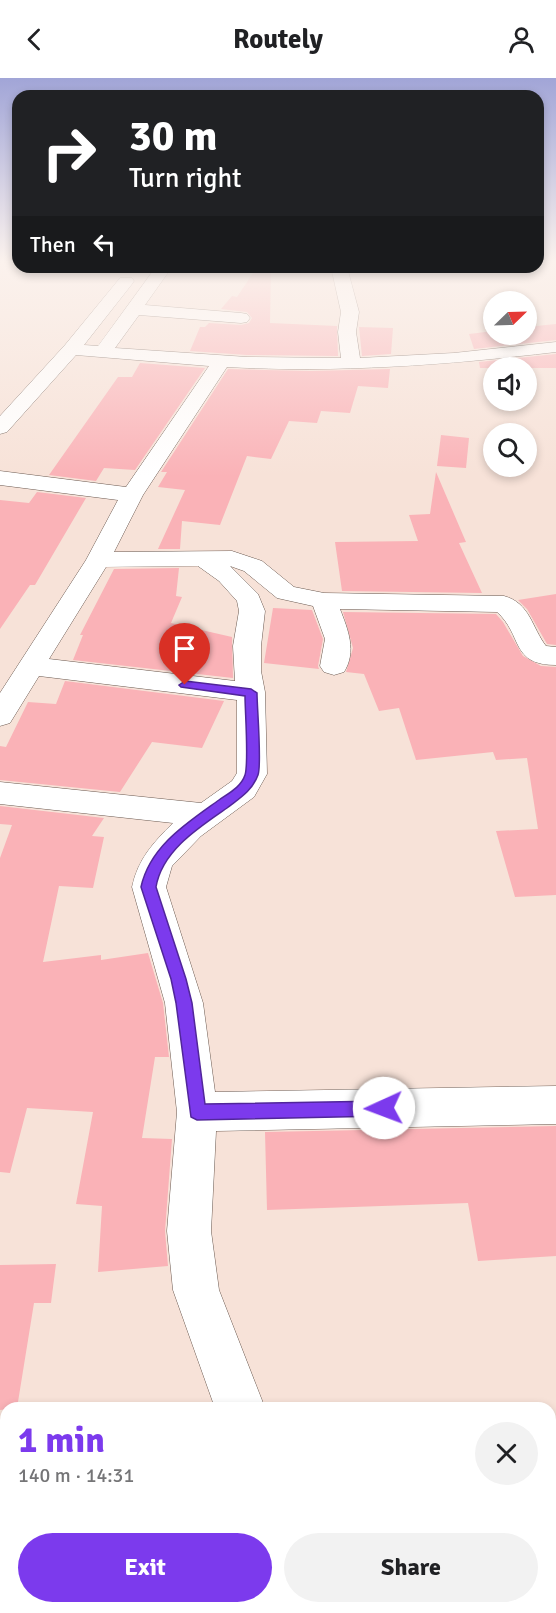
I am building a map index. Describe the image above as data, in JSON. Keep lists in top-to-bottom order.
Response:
{
  "north": "top right",
  "page": {
    "header": "Routely",
    "turn": ["30 m", "Turn right"],
    "then": "Then",
    "heading": ["1 min", "140 m · 14:31"],
    "buttons": ["Exit", "Share"]
  }
}
